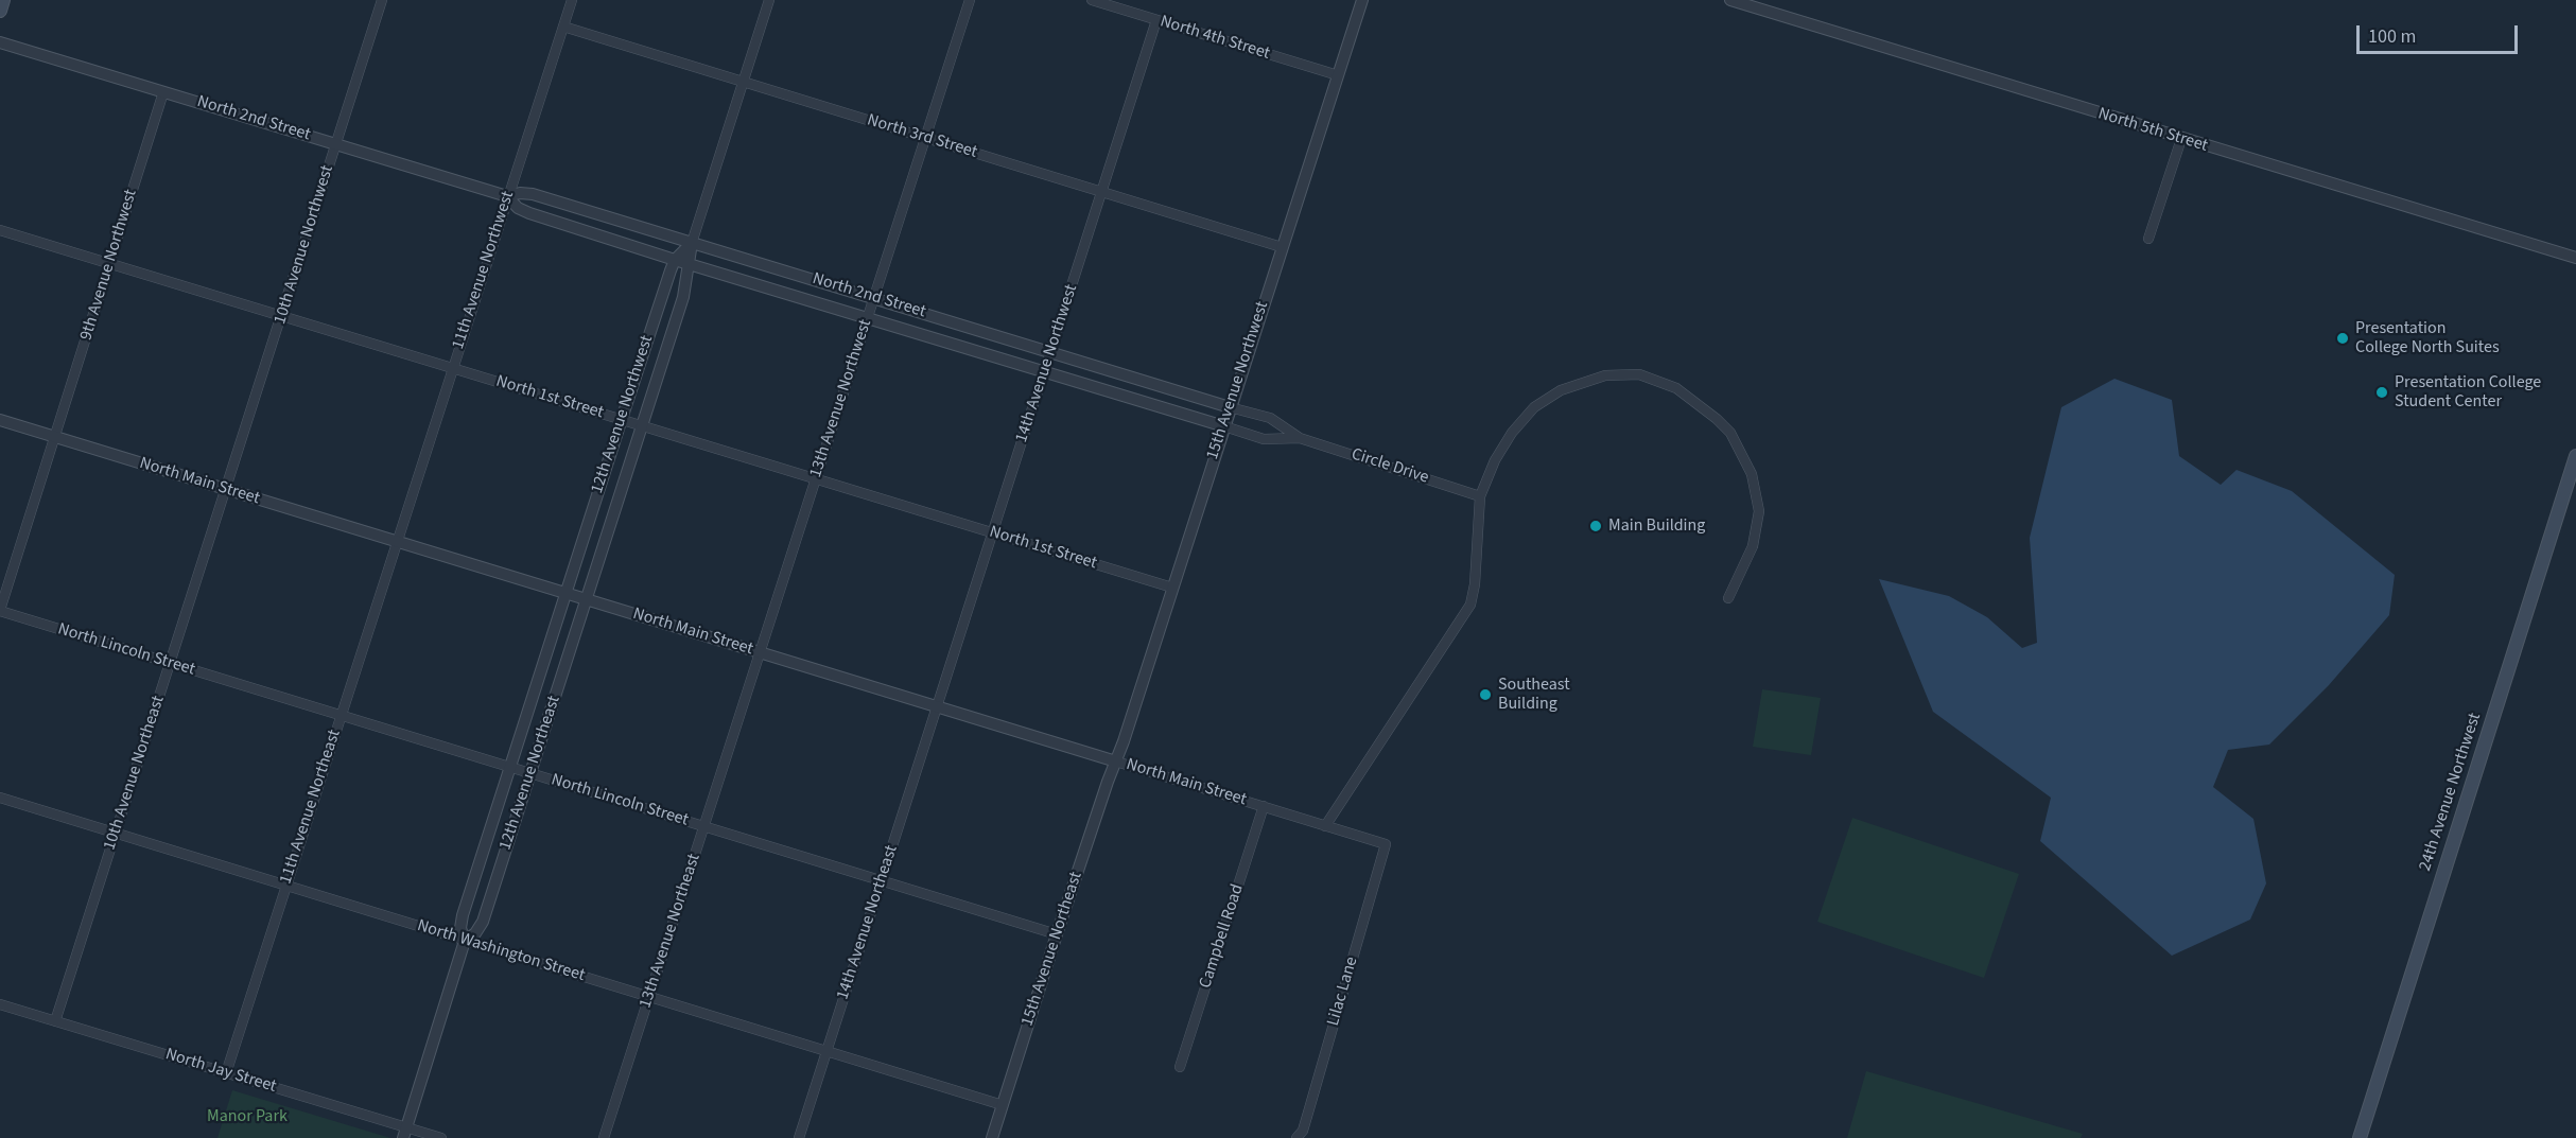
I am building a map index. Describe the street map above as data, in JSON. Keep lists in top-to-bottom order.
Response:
{
  "streets": {
    "main road": ["24th Avenue Northwest"],
    "street": [
      "North 4th Street",
      "North 2nd Street",
      "North 5th Street",
      "North 3rd Street",
      "10th Avenue Northwest",
      "9th Avenue Northwest",
      "11th Avenue Northwest",
      "14th Avenue Northwest",
      "15th Avenue Northwest",
      "North 1st Street",
      "13th Avenue Northwest",
      "12th Avenue Northwest",
      "Circle Drive",
      "North Main Street",
      "North Lincoln Street",
      "10th Avenue Northeast",
      "12th Avenue Northeast",
      "11th Avenue Northeast",
      "14th Avenue Northeast",
      "13th Avenue Northeast",
      "Campbell Road",
      "15th Avenue Northeast",
      "North Washington Street",
      "Lilac Lane",
      "North Jay Street"
    ]
  },
  "crossings": [
    ["North 4th Street", "14th Avenue Northwest"],
    ["North 4th Street", "15th Avenue Northwest"],
    ["North 2nd Street", "10th Avenue Northwest"],
    ["North 2nd Street", "9th Avenue Northwest"],
    ["North 2nd Street", "11th Avenue Northwest"],
    ["North 2nd Street", "14th Avenue Northwest"],
    ["North 2nd Street", "15th Avenue Northwest"],
    ["North 2nd Street", "13th Avenue Northwest"],
    ["North 2nd Street", "12th Avenue Northwest"],
    ["North 2nd Street", "Circle Drive"],
    ["North 3rd Street", "11th Avenue Northwest"],
    ["North 3rd Street", "14th Avenue Northwest"],
    ["North 3rd Street", "15th Avenue Northwest"],
    ["North 3rd Street", "13th Avenue Northwest"],
    ["North 3rd Street", "12th Avenue Northwest"],
    ["10th Avenue Northwest", "North 1st Street"],
    ["10th Avenue Northwest", "North Main Street"],
    ["10th Avenue Northwest", "10th Avenue Northeast"],
    ["9th Avenue Northwest", "North 1st Street"],
    ["9th Avenue Northwest", "North Main Street"],
    ["9th Avenue Northwest", "North Lincoln Street"],
    ["11th Avenue Northwest", "North 1st Street"],
    ["11th Avenue Northwest", "North Main Street"],
    ["11th Avenue Northwest", "11th Avenue Northeast"],
    ["14th Avenue Northwest", "North 1st Street"],
    ["14th Avenue Northwest", "North Main Street"],
    ["14th Avenue Northwest", "14th Avenue Northeast"],
    ["15th Avenue Northwest", "North 1st Street"],
    ["15th Avenue Northwest", "Circle Drive"],
    ["15th Avenue Northwest", "North Main Street"],
    ["15th Avenue Northwest", "15th Avenue Northeast"],
    ["North 1st Street", "13th Avenue Northwest"],
    ["North 1st Street", "12th Avenue Northwest"],
    ["13th Avenue Northwest", "North Main Street"],
    ["13th Avenue Northwest", "13th Avenue Northeast"],
    ["12th Avenue Northwest", "North Main Street"],
    ["12th Avenue Northwest", "12th Avenue Northeast"],
    ["North Main Street", "10th Avenue Northeast"],
    ["North Main Street", "12th Avenue Northeast"],
    ["North Main Street", "11th Avenue Northeast"],
    ["North Main Street", "14th Avenue Northeast"],
    ["North Main Street", "13th Avenue Northeast"],
    ["North Main Street", "Campbell Road"],
    ["North Main Street", "15th Avenue Northeast"],
    ["North Main Street", "Lilac Lane"],
    ["North Lincoln Street", "10th Avenue Northeast"],
    ["North Lincoln Street", "12th Avenue Northeast"],
    ["North Lincoln Street", "11th Avenue Northeast"],
    ["North Lincoln Street", "14th Avenue Northeast"],
    ["North Lincoln Street", "13th Avenue Northeast"],
    ["North Lincoln Street", "15th Avenue Northeast"],
    ["10th Avenue Northeast", "North Washington Street"],
    ["10th Avenue Northeast", "North Jay Street"],
    ["12th Avenue Northeast", "North Washington Street"],
    ["12th Avenue Northeast", "North Jay Street"],
    ["11th Avenue Northeast", "North Washington Street"],
    ["11th Avenue Northeast", "North Jay Street"],
    ["14th Avenue Northeast", "North Washington Street"],
    ["13th Avenue Northeast", "North Washington Street"],
    ["15th Avenue Northeast", "North Washington Street"]
  ],
  "parks": ["Manor Park"],
  "places": [
    "Presentation College North Suites",
    "Presentation College Student Center",
    "Main Building",
    "Southeast Building"
  ],
  "scale_bar": "100 m"
}
